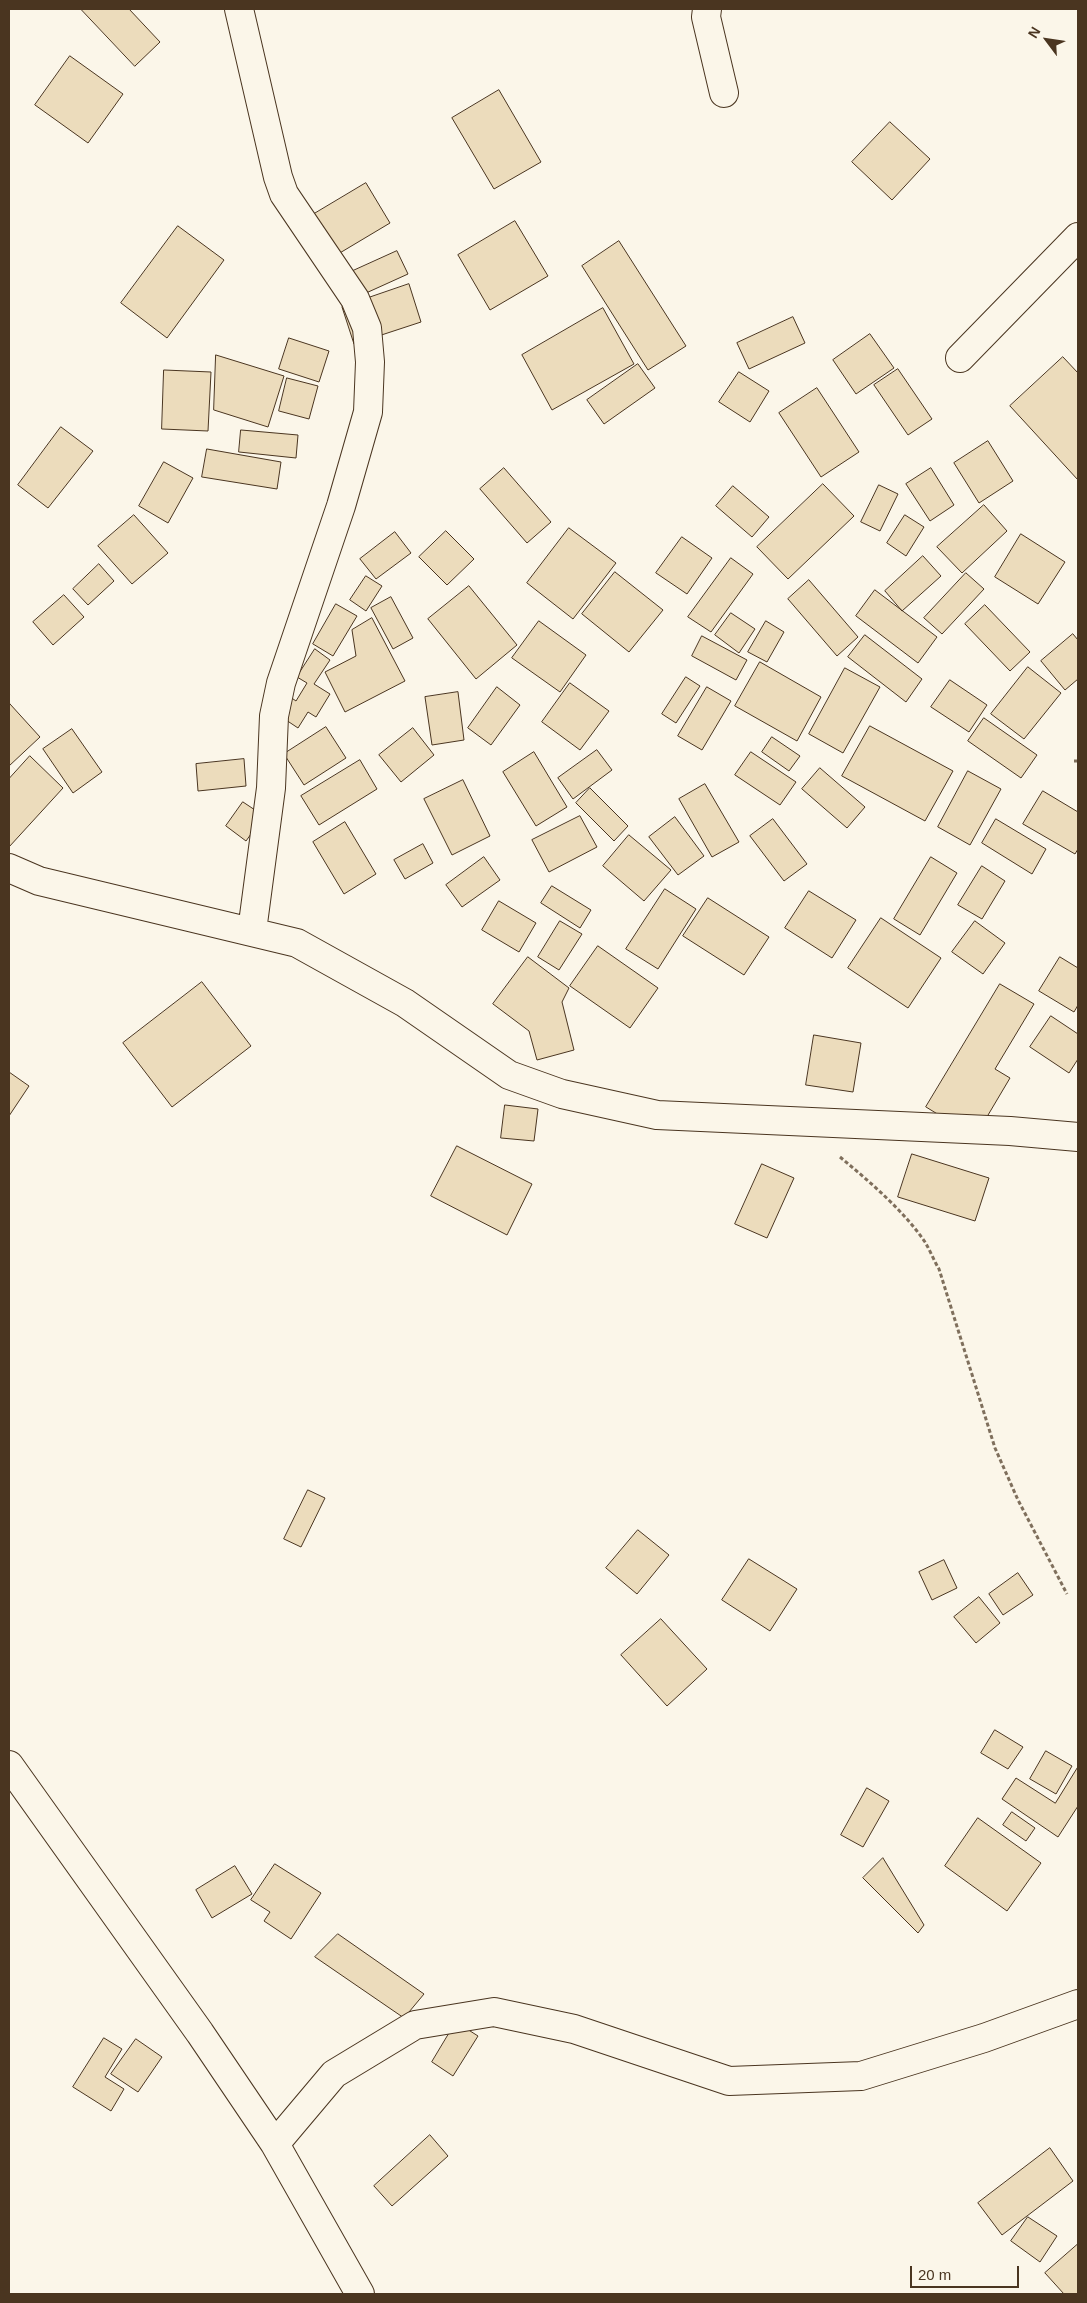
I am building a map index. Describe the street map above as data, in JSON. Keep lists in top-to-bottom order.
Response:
{
  "scale_bar": "20 m",
  "north": "top left"
}
